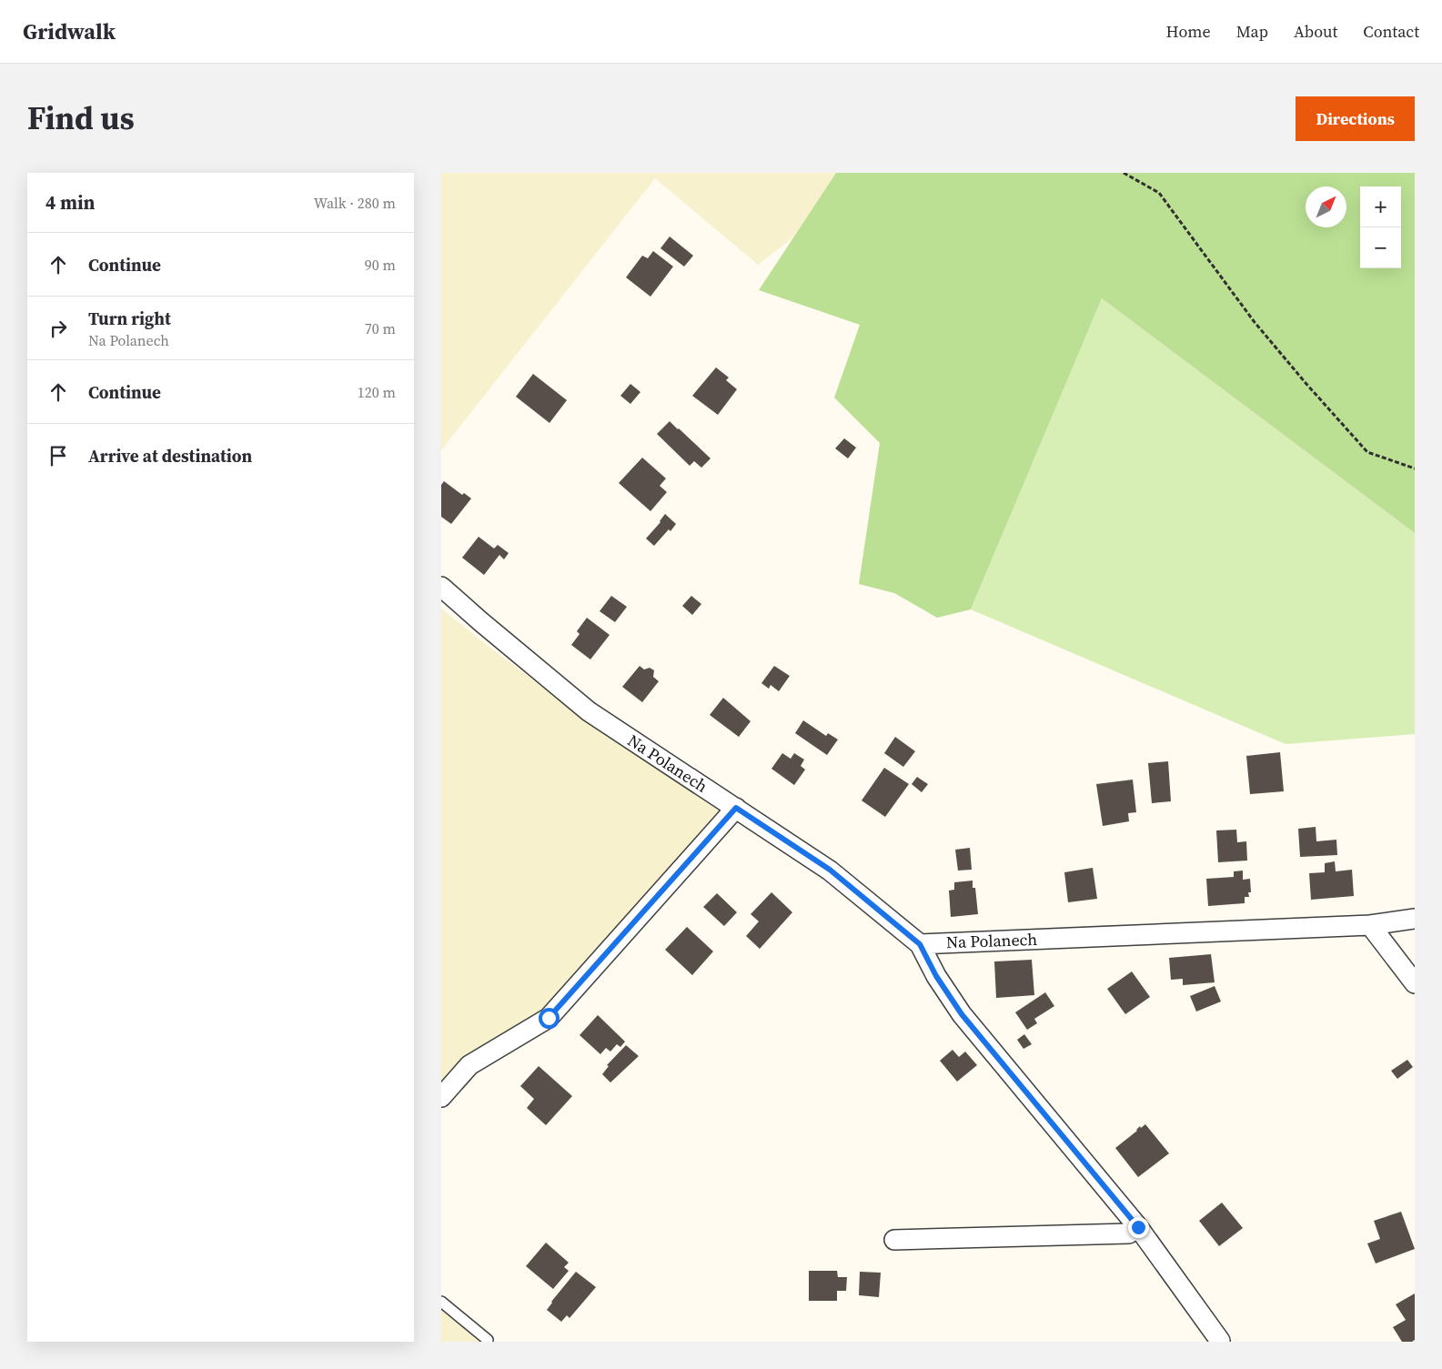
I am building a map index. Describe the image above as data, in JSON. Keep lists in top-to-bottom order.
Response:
{
  "streets": {
    "street": ["Na Polanech"]
  },
  "north": "top right",
  "page": {
    "header": "Gridwalk",
    "nav": [
      "Home",
      "Map",
      "About",
      "Contact"
    ],
    "title": "Find us",
    "buttons": "Directions",
    "heading": ["4 min", "Walk · 280 m"],
    "map_buttons": ["+", "−"],
    "list": [
      ["Continue", "90 m"],
      ["Turn right", "Na Polanech", "70 m"],
      ["Continue", "120 m"],
      "Arrive at destination"
    ]
  }
}
